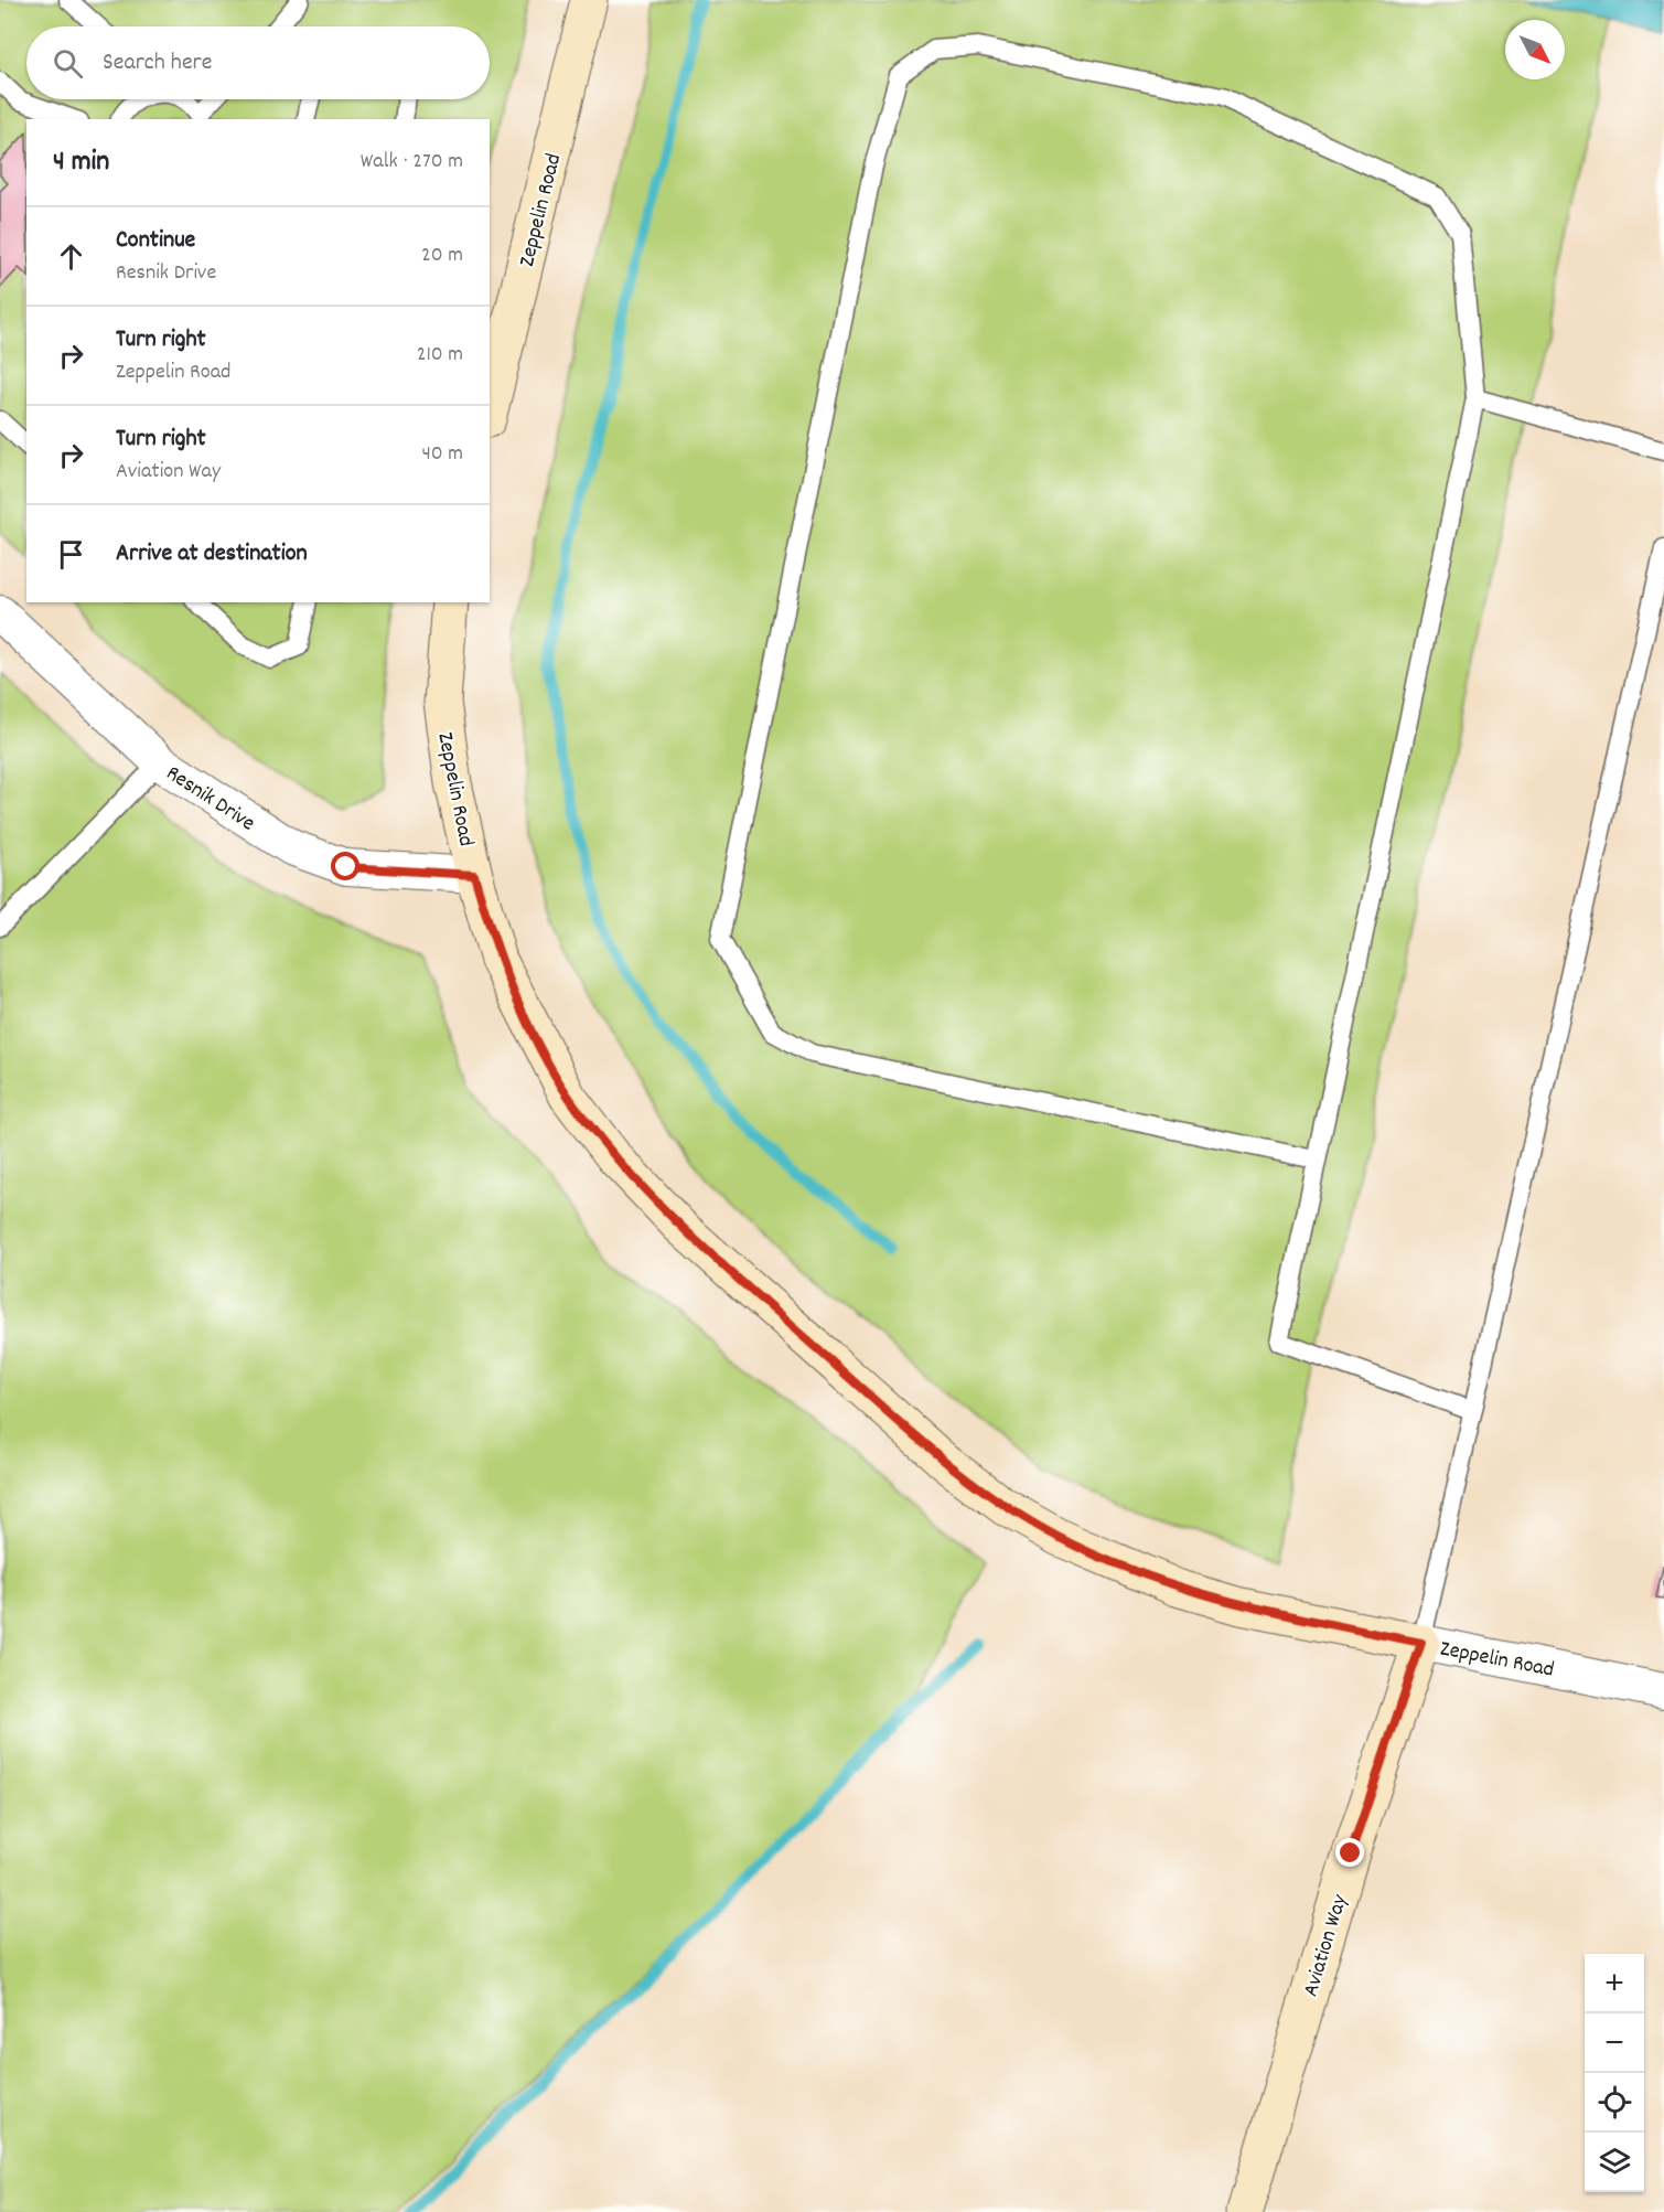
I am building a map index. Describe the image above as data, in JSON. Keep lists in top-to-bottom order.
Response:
{
  "streets": {
    "street": ["Zeppelin Road", "Resnik Drive", "Aviation Way"]
  },
  "crossings": [
    ["Zeppelin Road", "Resnik Drive"],
    ["Zeppelin Road", "Aviation Way"]
  ],
  "north": "bottom right",
  "page": {
    "search": "Search here",
    "heading": ["4 min", "Walk · 270 m"],
    "list": [
      ["Continue", "Resnik Drive", "20 m"],
      ["Turn right", "Zeppelin Road", "210 m"],
      ["Turn right", "Aviation Way", "40 m"],
      "Arrive at destination"
    ],
    "map_buttons": ["+", "−"]
  }
}
